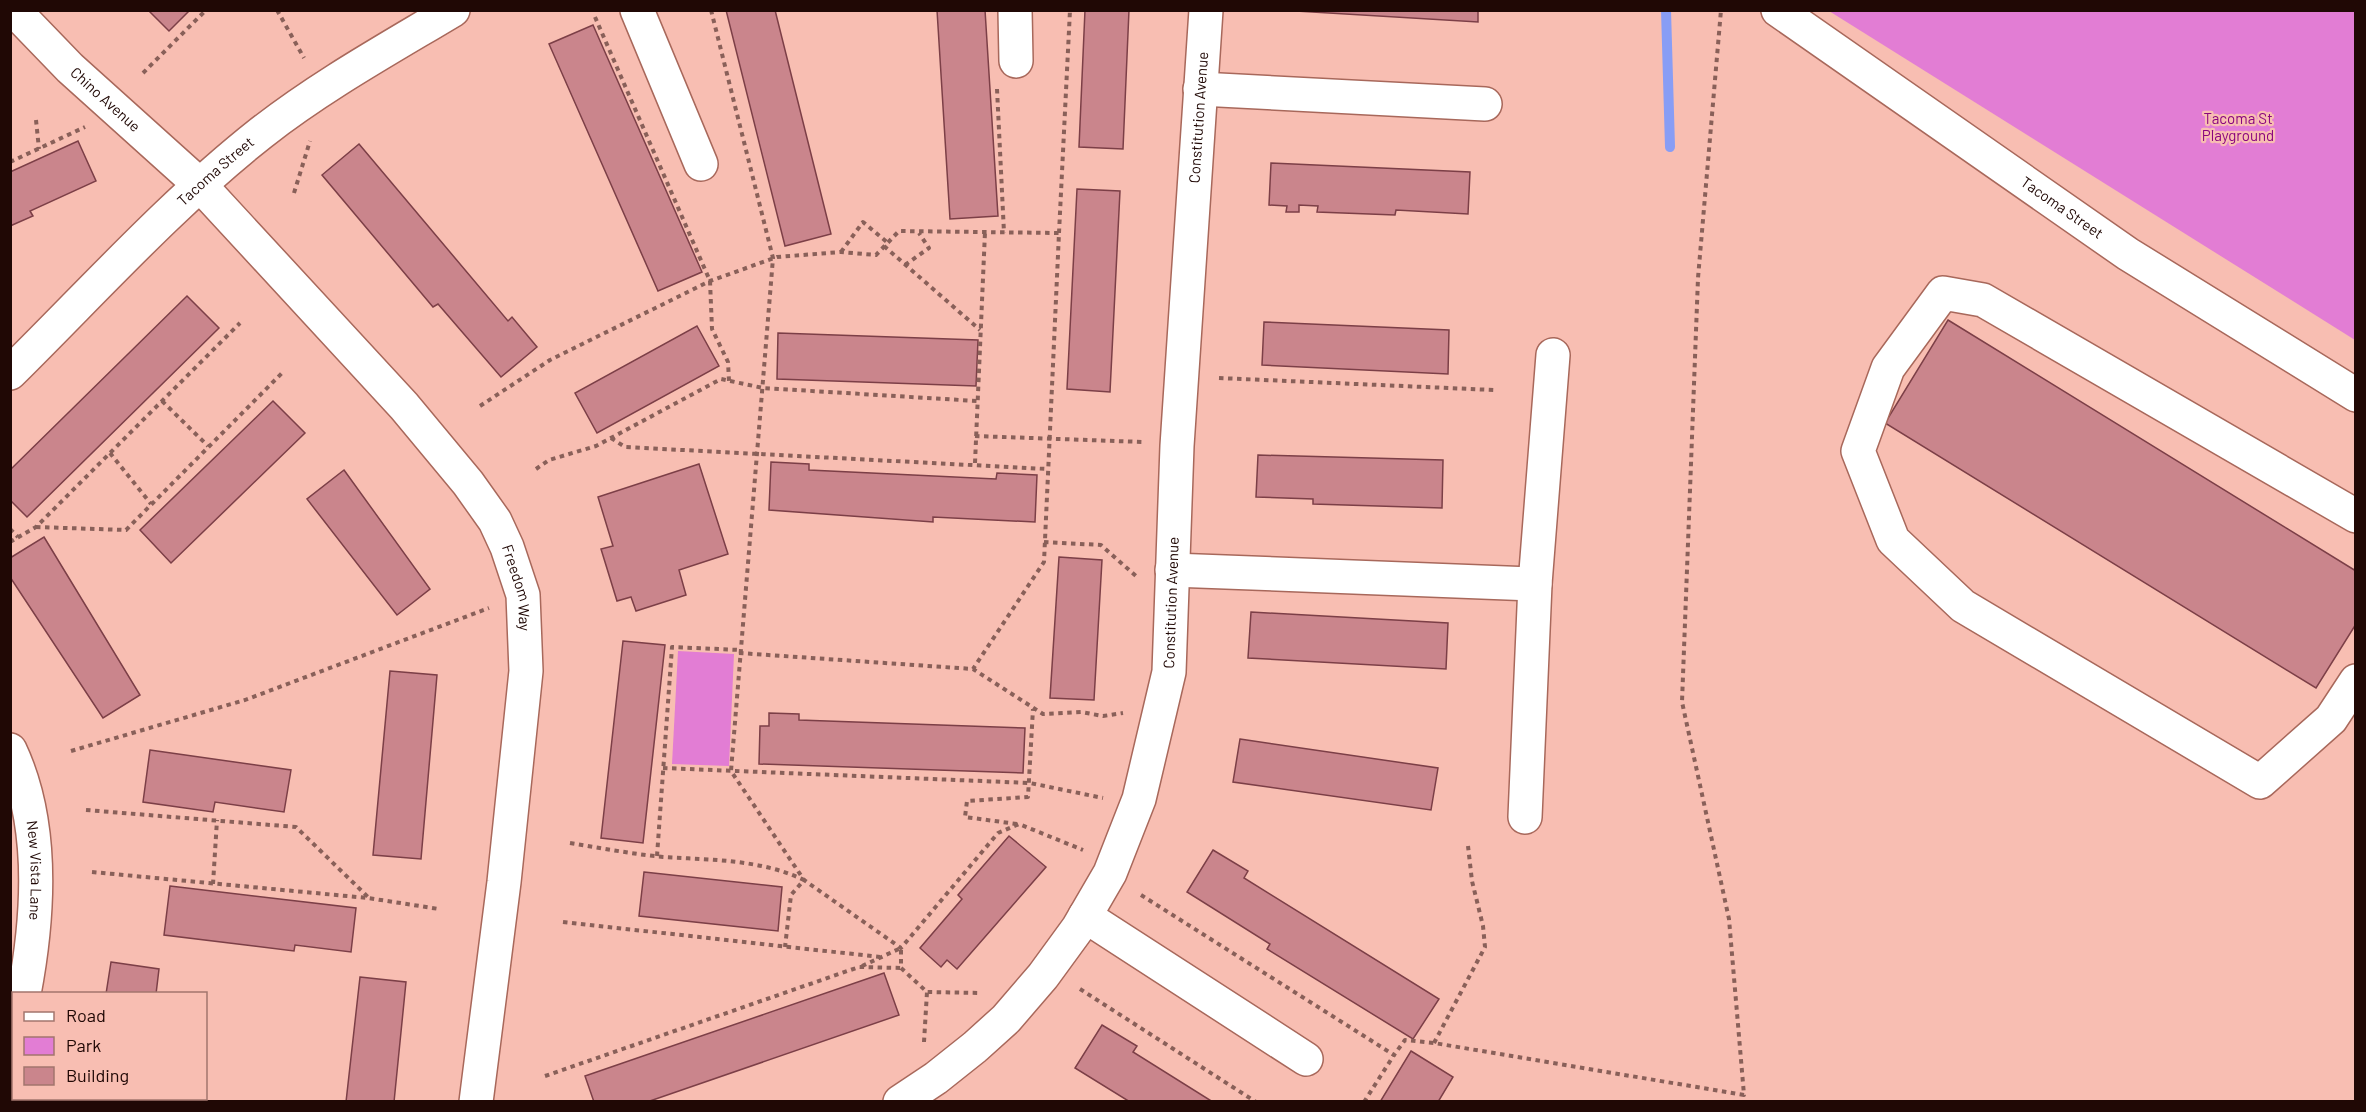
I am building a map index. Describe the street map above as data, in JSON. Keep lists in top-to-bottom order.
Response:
{
  "streets": {
    "street": [
      "Chino Avenue",
      "Constitution Avenue",
      "Tacoma Street",
      "Freedom Way",
      "New Vista Lane"
    ]
  },
  "crossings": [
    ["Chino Avenue", "Tacoma Street"],
    ["Chino Avenue", "Freedom Way"],
    ["Tacoma Street", "Freedom Way"]
  ],
  "parks": ["Tacoma St Playground"],
  "legend": ["Road", "Park", "Building"]
}
